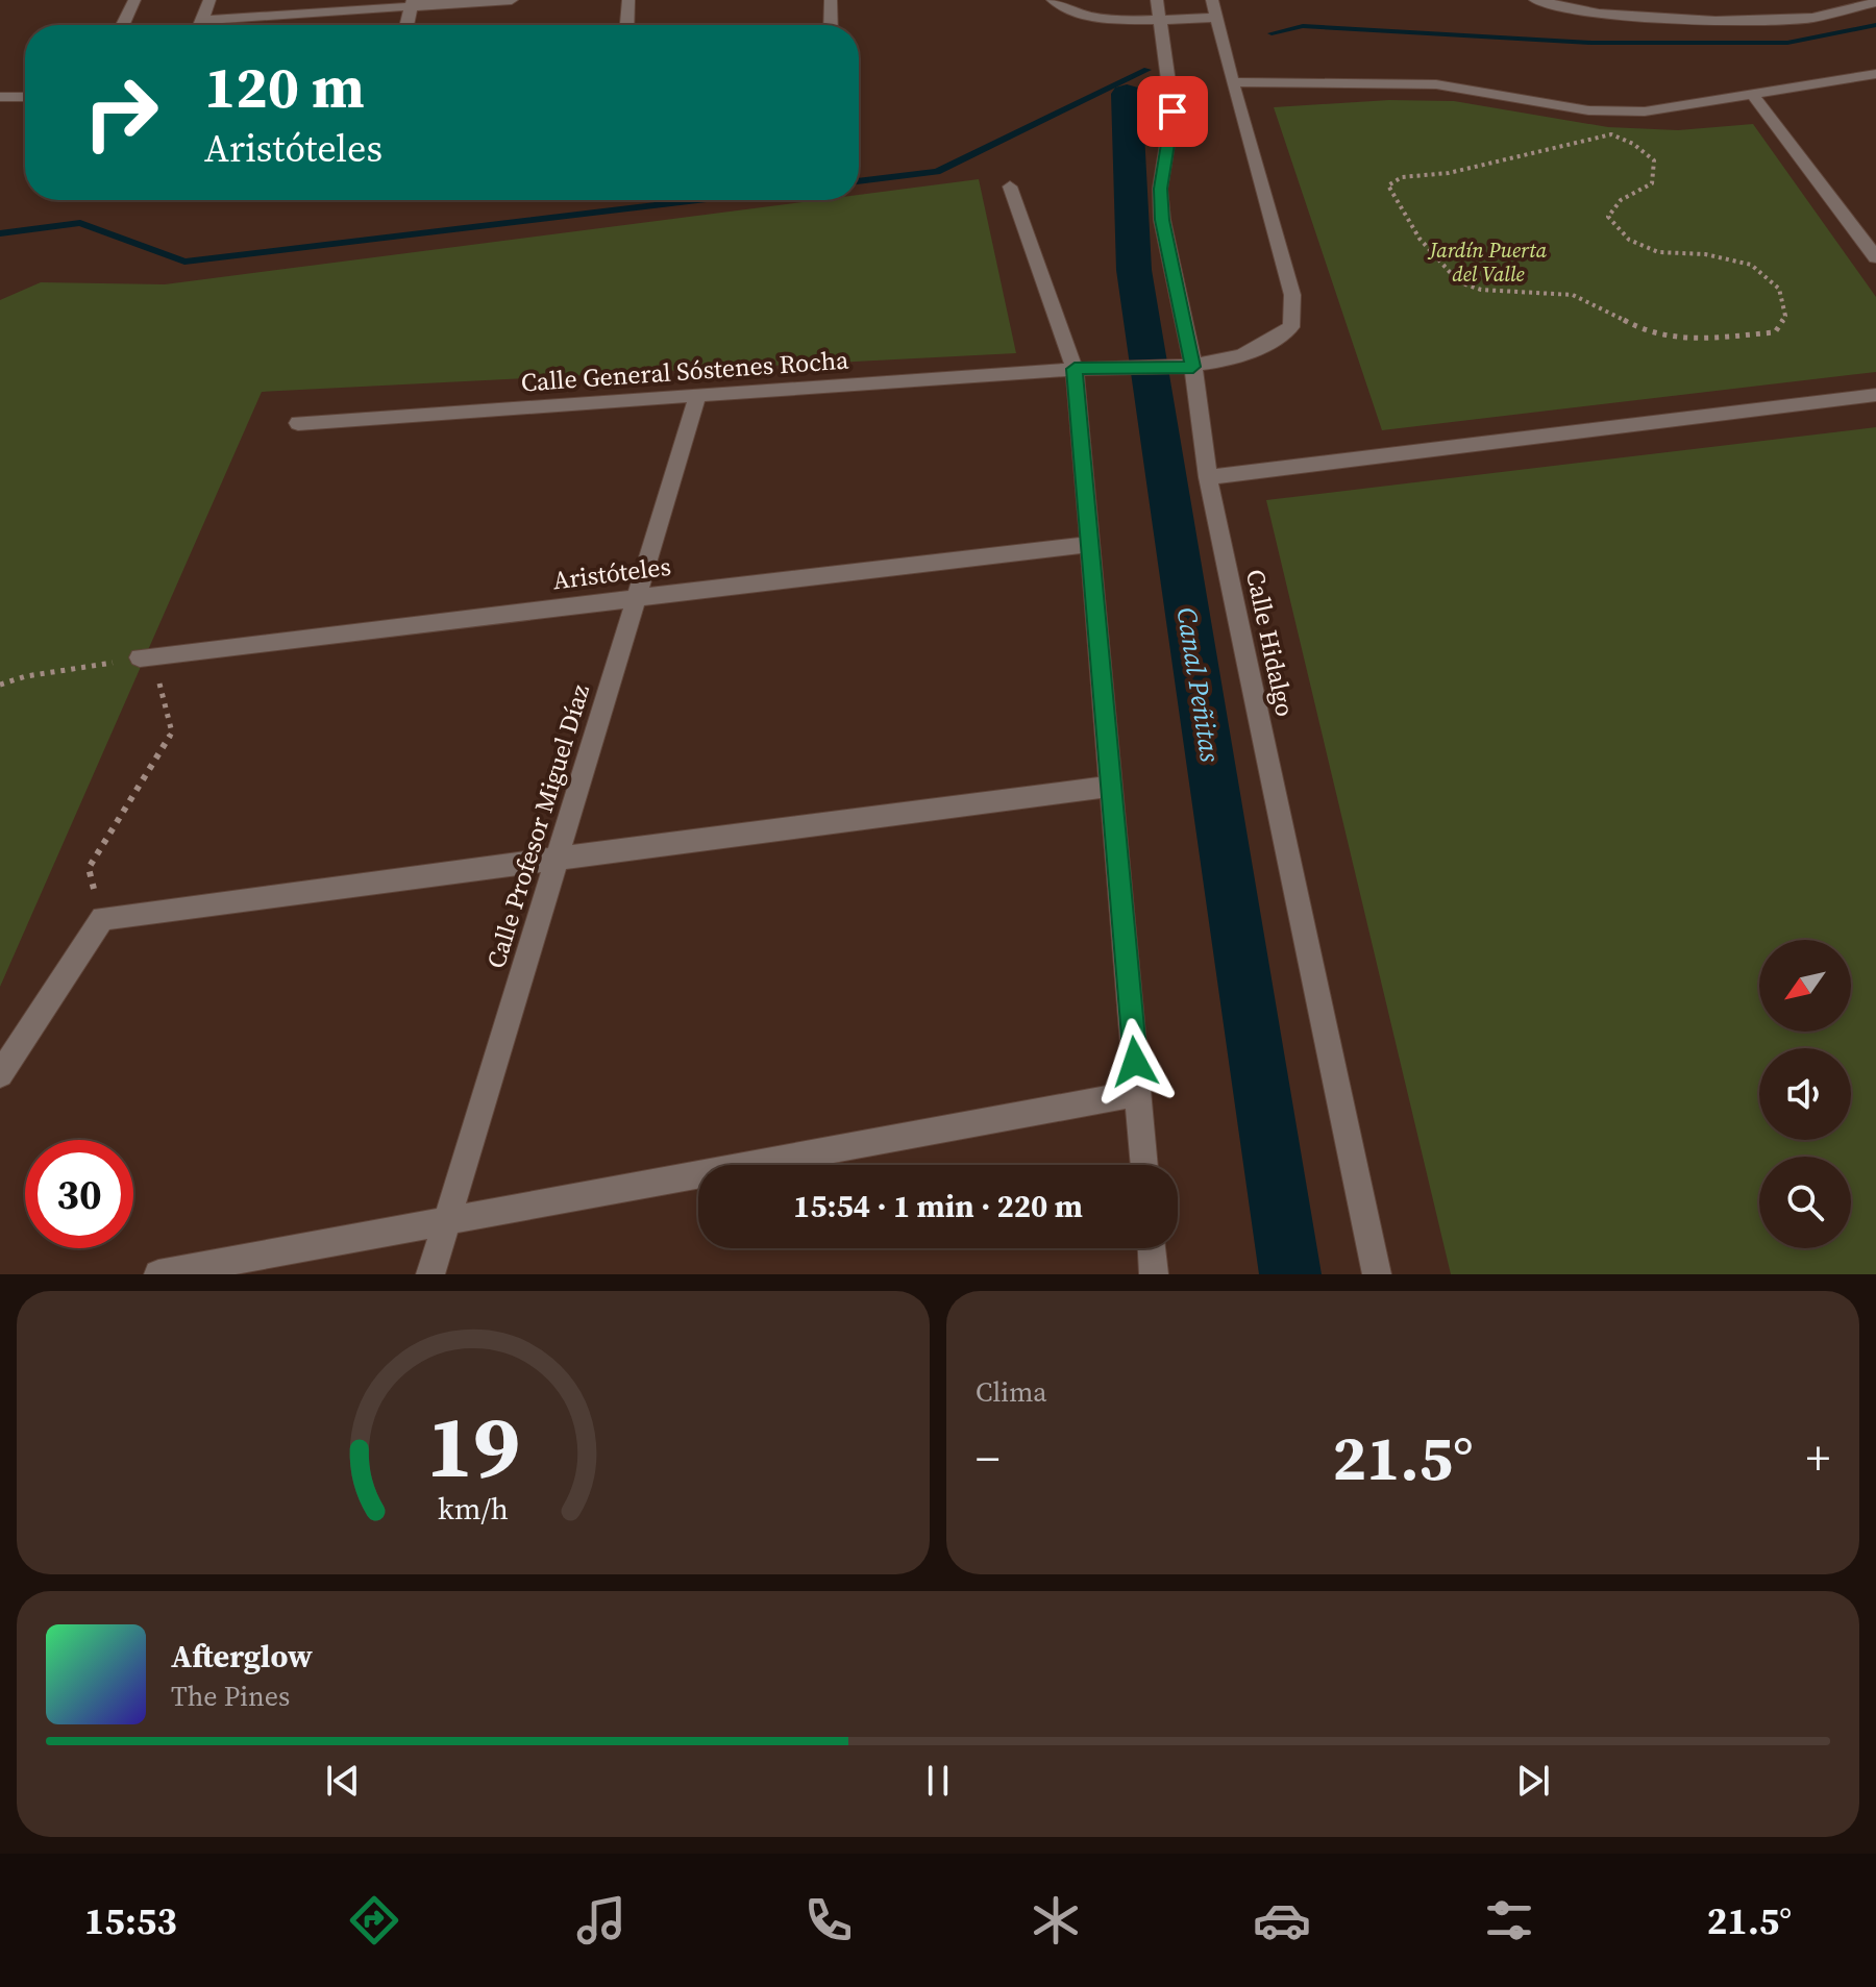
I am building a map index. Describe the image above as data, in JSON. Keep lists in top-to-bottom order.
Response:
{
  "streets": {
    "street": [
      "Calle General Sóstenes Rocha",
      "Aristóteles",
      "Calle Hidalgo",
      "Calle Profesor Miguel Díaz"
    ]
  },
  "crossings": [
    ["Calle General Sóstenes Rocha", "Calle Profesor Miguel Díaz"],
    ["Aristóteles", "Calle Profesor Miguel Díaz"]
  ],
  "water": ["Canal Peñitas"],
  "parks": ["Jardín Puerta del Valle"],
  "north": "bottom left",
  "page": {
    "turn": ["120 m", "Aristóteles"],
    "limit": "30",
    "trip": "15:54 · 1 min · 220 m",
    "tile": "Clima",
    "heat": ["−", "21.5°", "+"],
    "song": ["Afterglow", "The Pines"],
    "tabs": ["15:53", "21.5°"],
    "gauge": ["19", "km/h"]
  }
}
